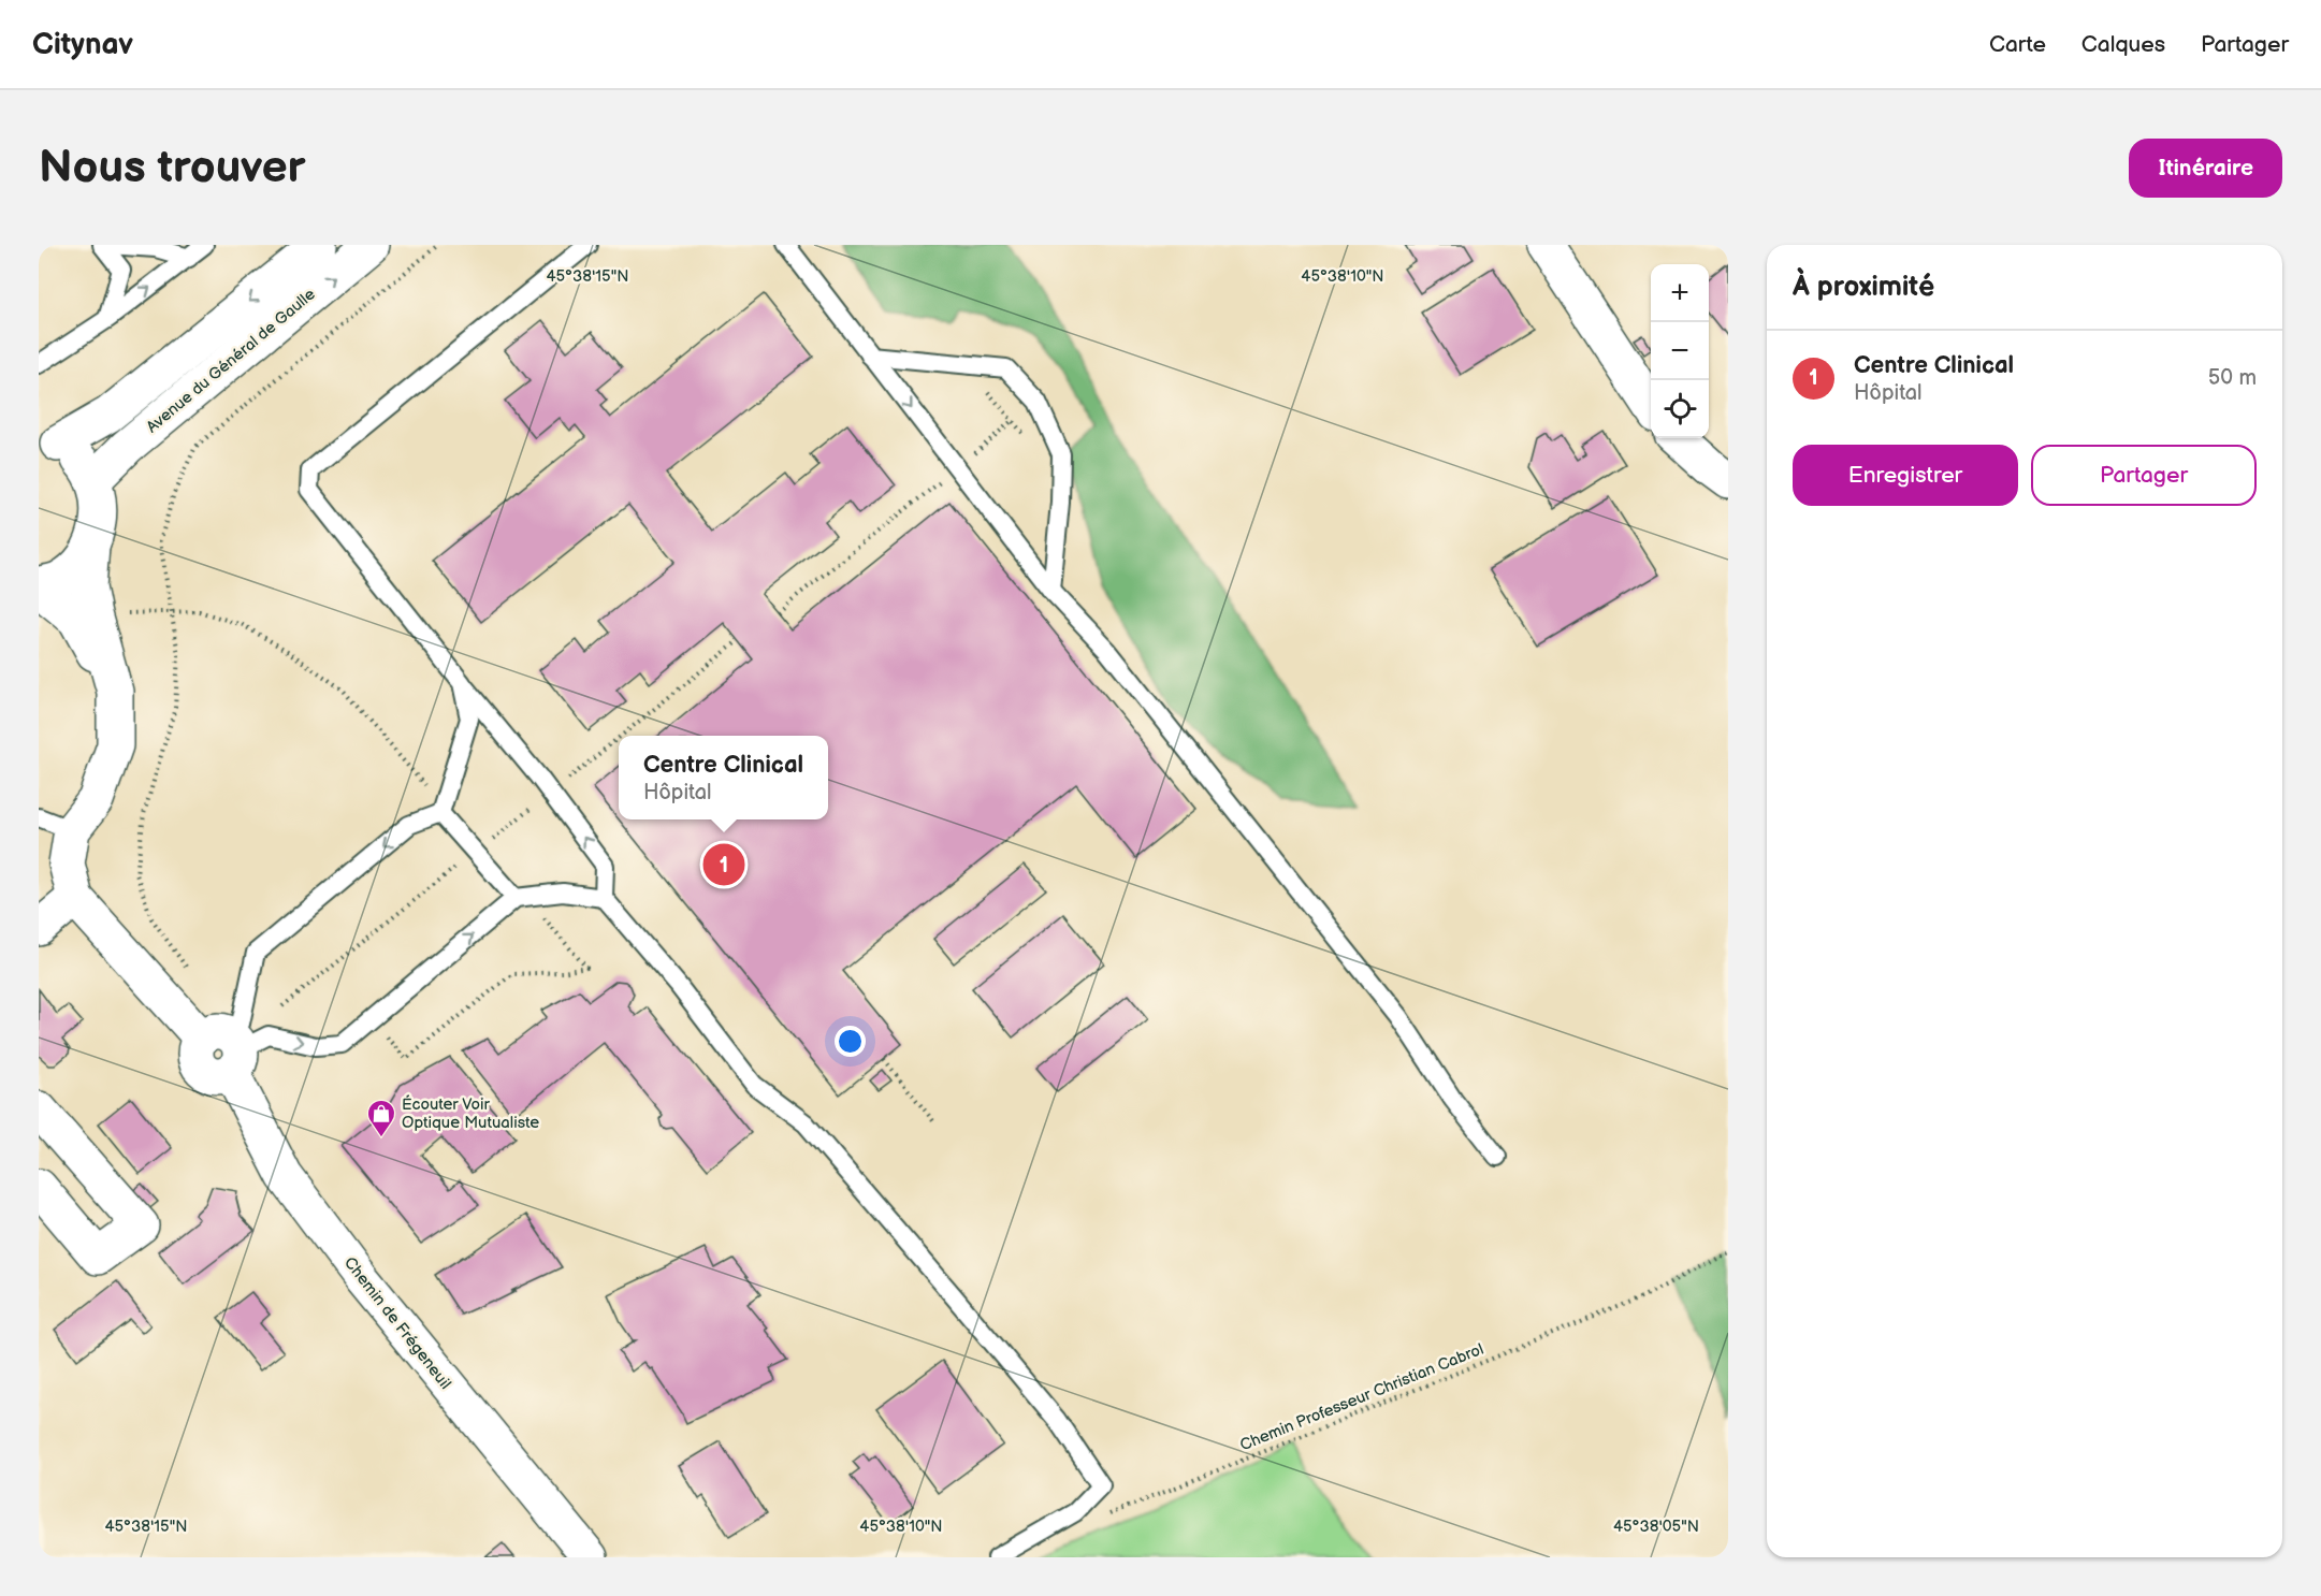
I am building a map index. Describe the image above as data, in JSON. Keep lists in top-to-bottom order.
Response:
{
  "streets": {
    "street": ["Avenue du Général de Gaulle", "Chemin de Frégeneuil"],
    "path": ["Chemin Professeur Christian Cabrol"]
  },
  "crossings": [
    ["Avenue du Général de Gaulle", "Chemin de Frégeneuil"]
  ],
  "places": {
    "shop": ["Écouter Voir Optique Mutualiste"]
  },
  "page": {
    "header": "Citynav",
    "nav": ["Carte", "Calques", "Partager"],
    "buttons": [
      "Itinéraire",
      ["Enregistrer", "Partager"]
    ],
    "title": "Nous trouver",
    "heading": "À proximité",
    "map_buttons": ["+", "−"],
    "list": [
      {
        "mark": "1",
        "name": "Centre Clinical",
        "note": "Hôpital",
        "value": "50 m"
      }
    ],
    "popup": ["Centre Clinical", "Hôpital"],
    "pins": "1"
  },
  "coordinates": ["45°38'15\"N", "45°38'10\"N", "45°38'05\"N"]
}
